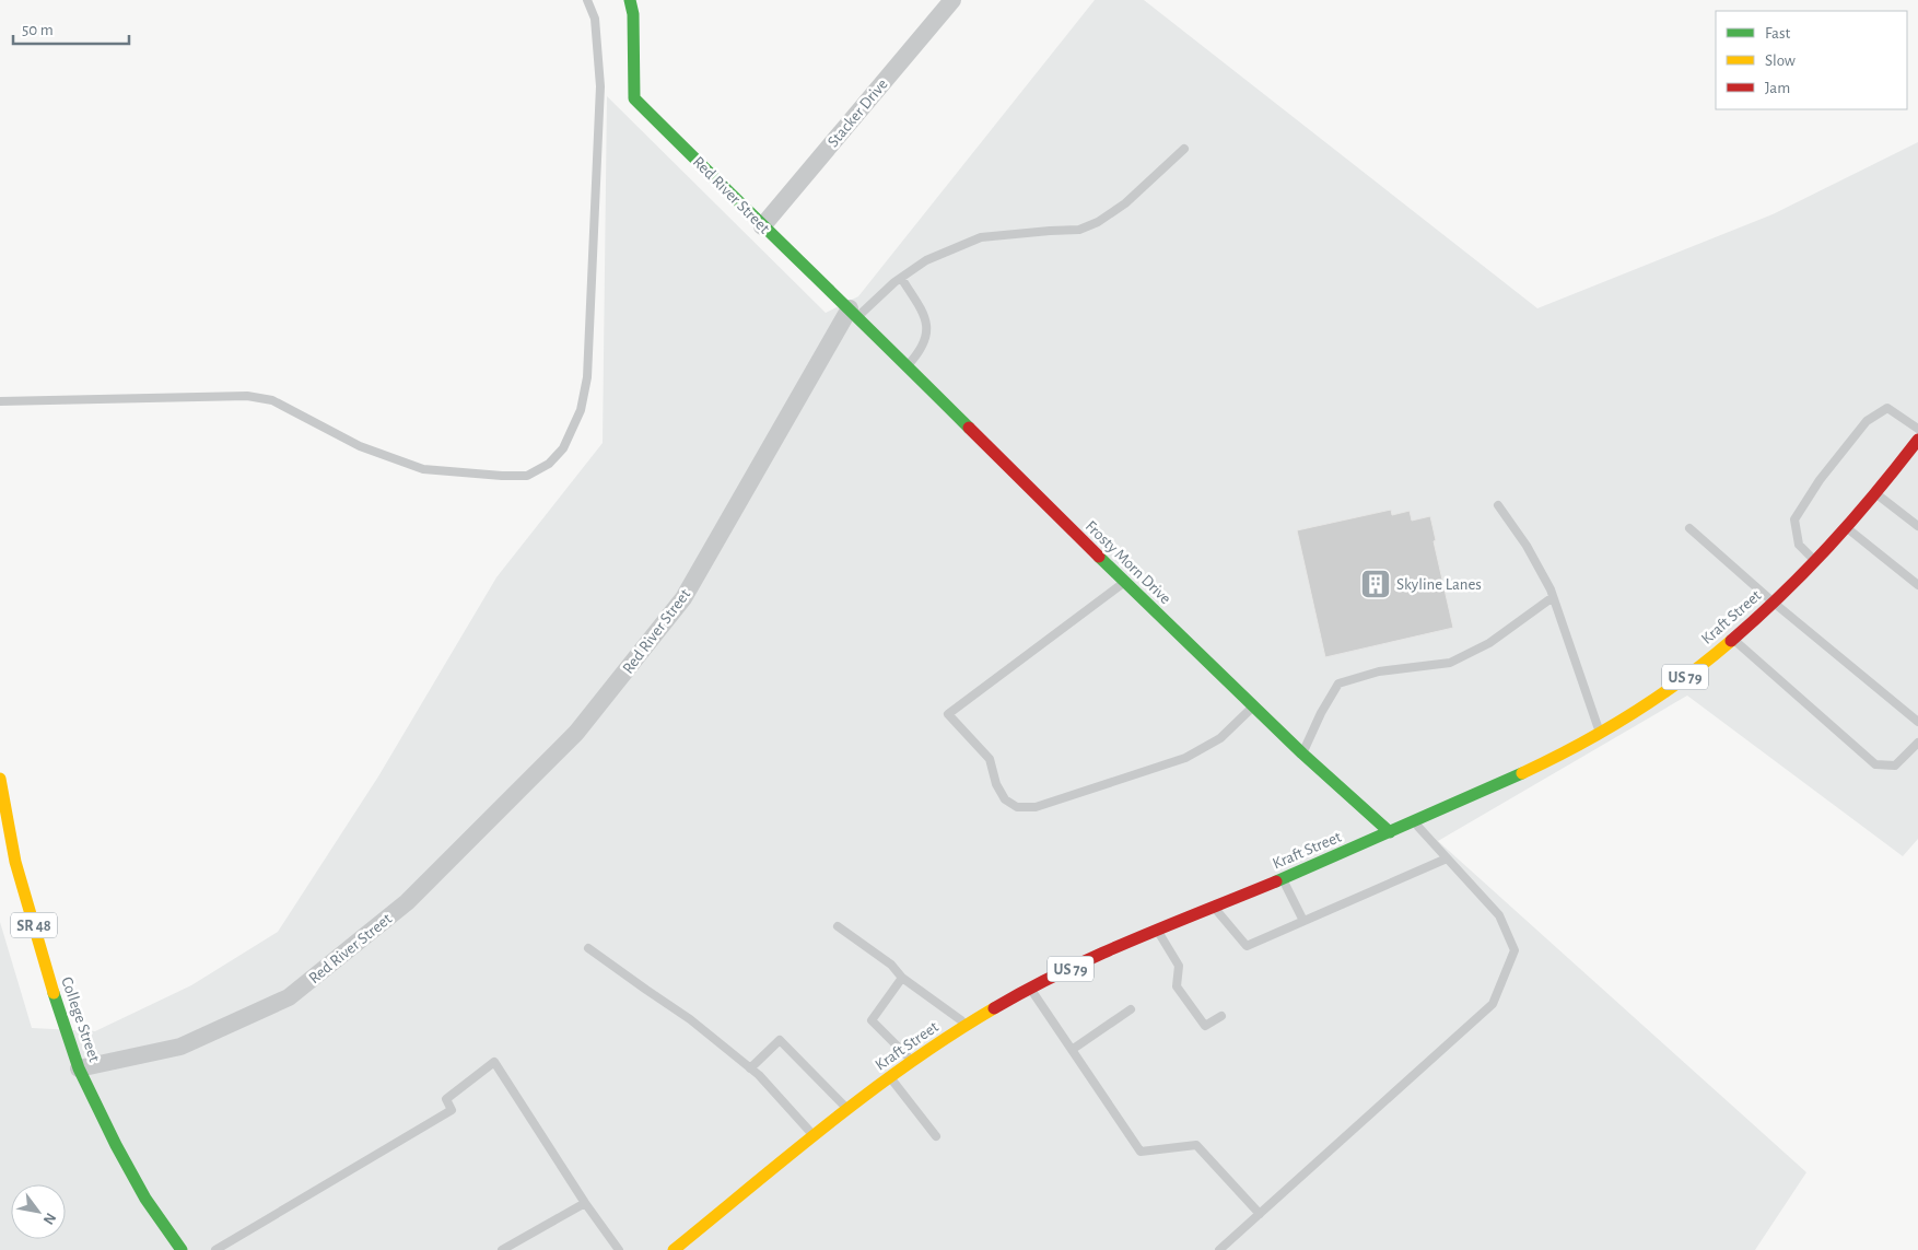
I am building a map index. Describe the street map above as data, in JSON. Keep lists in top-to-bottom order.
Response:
{
  "streets": {
    "main road": [
      "Red River Street",
      "Frosty Morn Drive",
      "Kraft Street",
      "US 79",
      "SR 48",
      "College Street"
    ],
    "street": ["Stacker Drive"]
  },
  "crossings": [
    ["Stacker Drive", "Red River Street"],
    ["Red River Street", "Frosty Morn Drive"],
    ["Red River Street", "College Street"],
    ["Frosty Morn Drive", "Kraft Street"]
  ],
  "places": {
    "building": ["Skyline Lanes"]
  },
  "legend": ["Fast", "Slow", "Jam"],
  "scale_bar": "50 m",
  "north": "bottom right"
}
